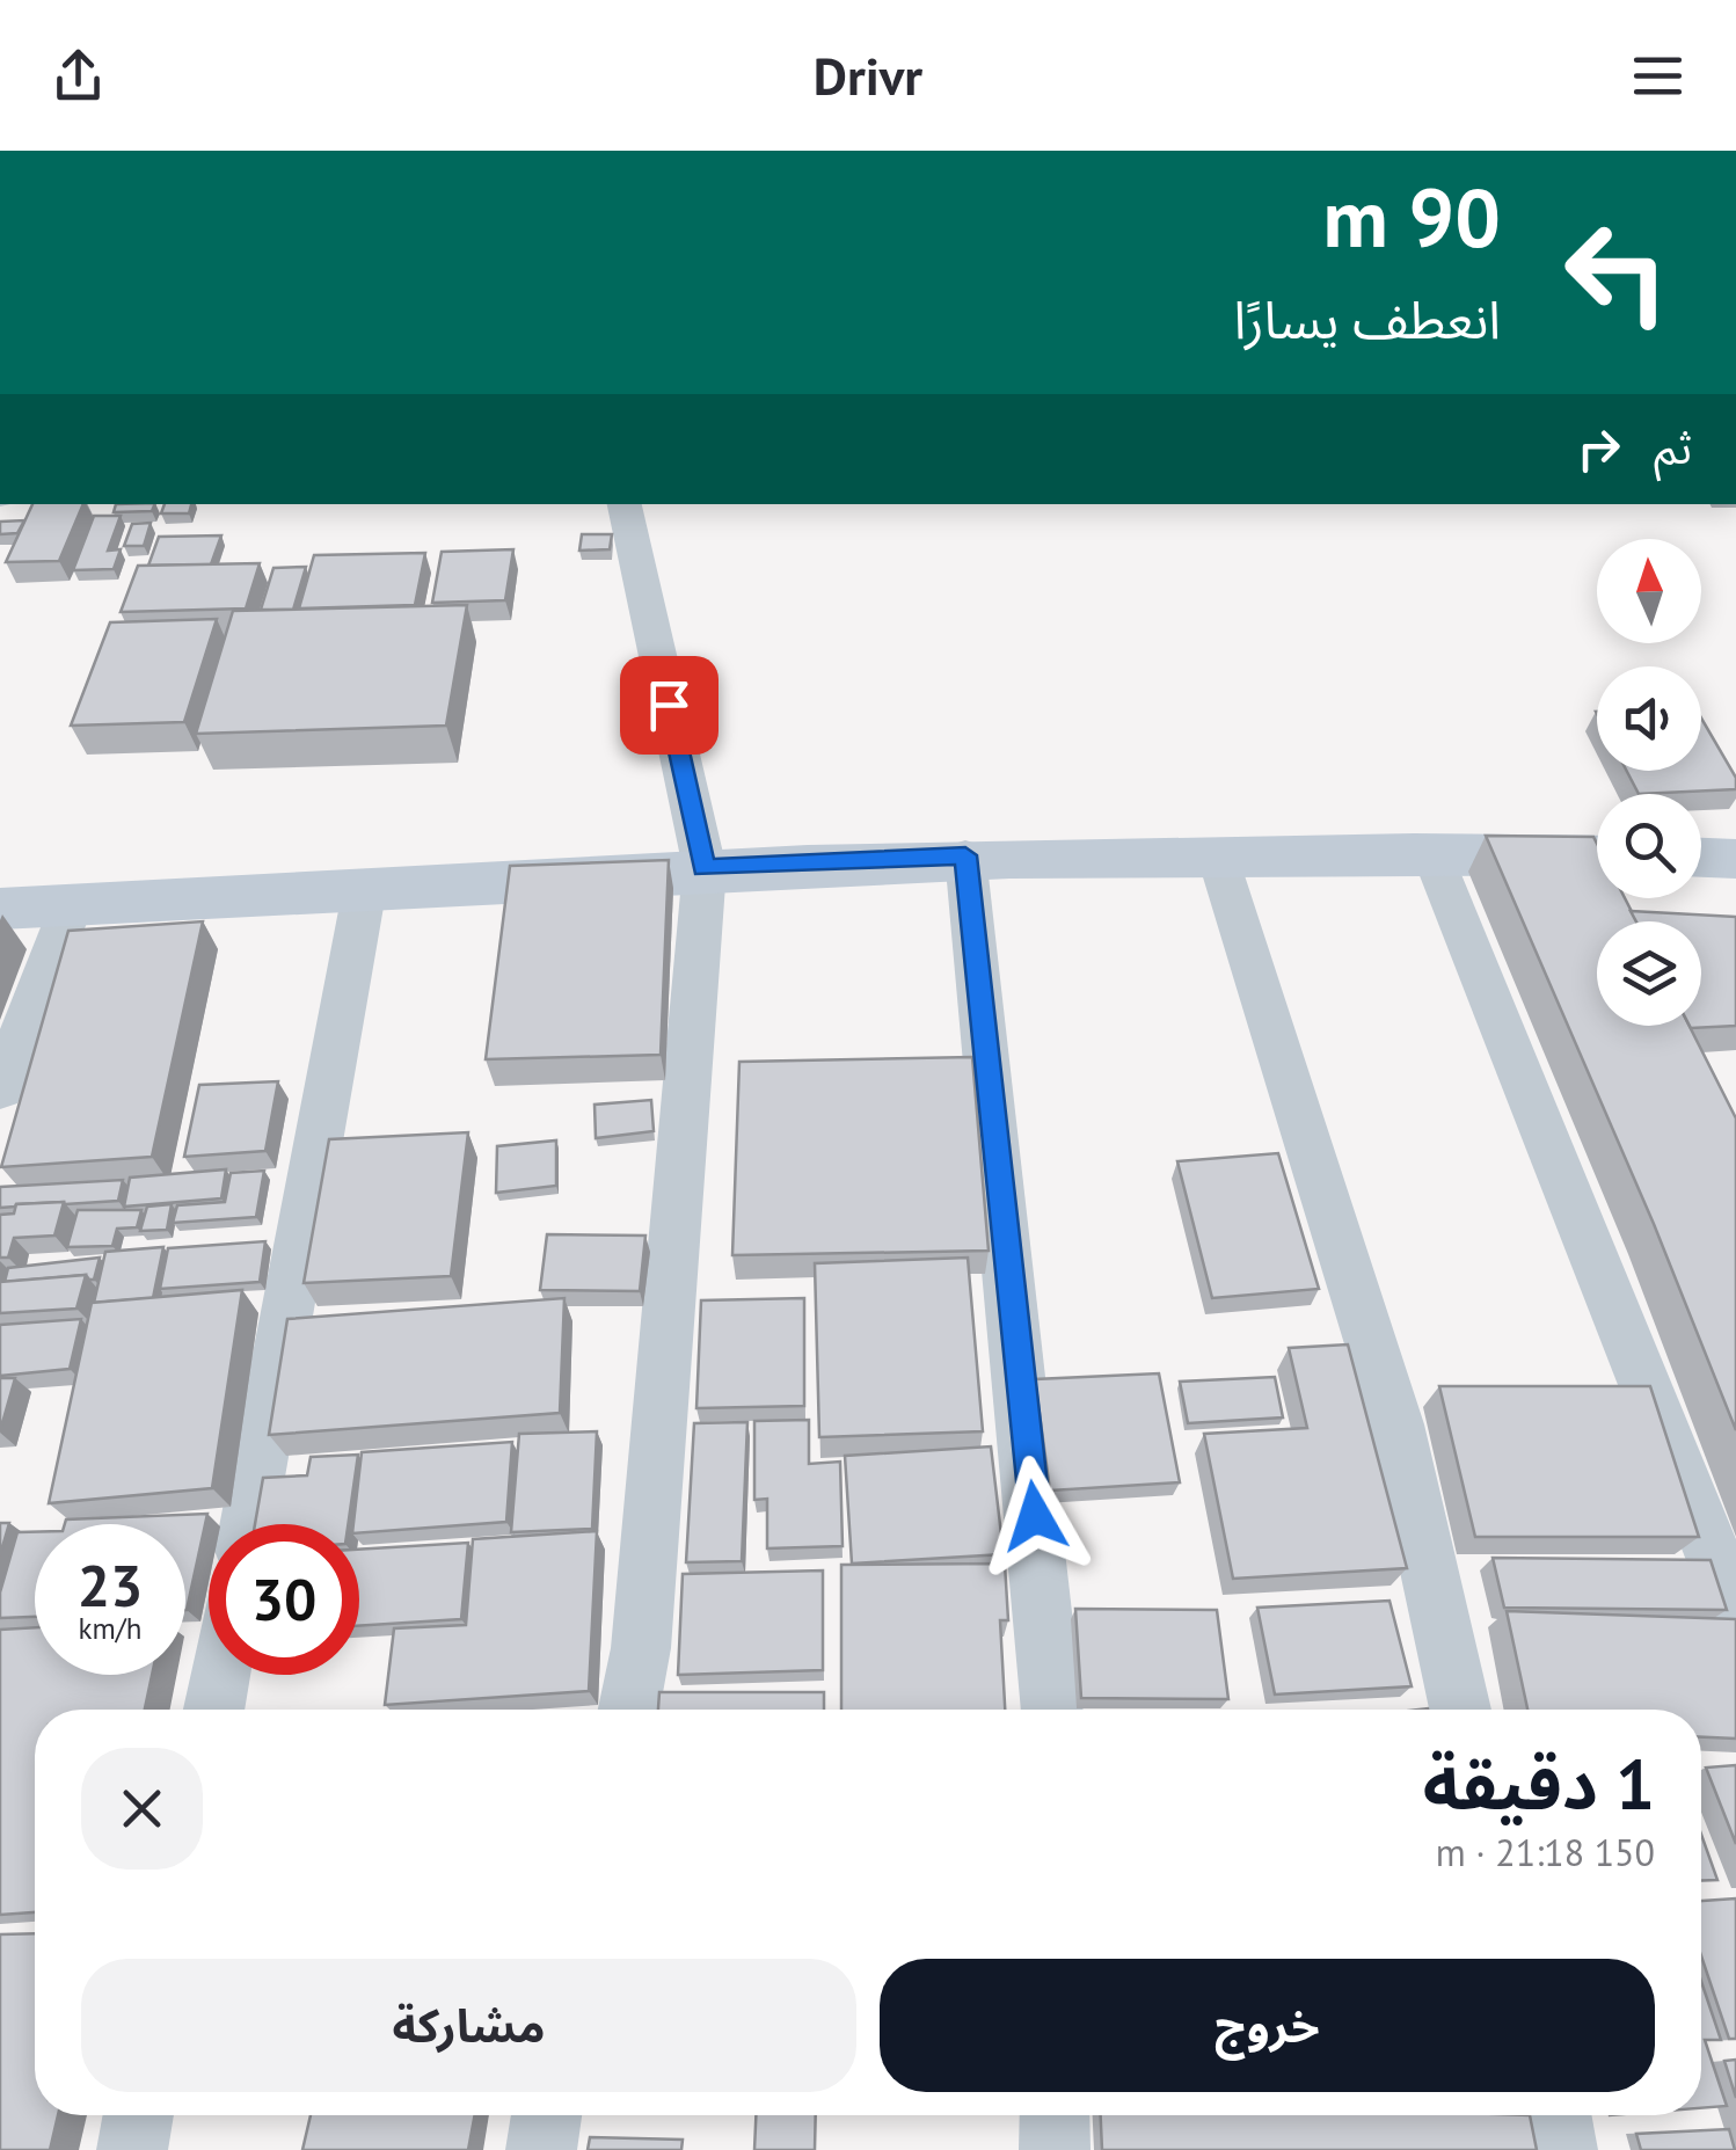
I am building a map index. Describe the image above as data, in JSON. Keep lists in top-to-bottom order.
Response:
{
  "north": "top",
  "page": {
    "header": "Drivr",
    "turn": ["90 m", "انعطف يسارًا"],
    "then": "ثم",
    "speed": "23 km/h",
    "limit": "30",
    "heading": ["1 دقيقة", "150 m · 21:18"],
    "buttons": ["خروج", "مشاركة"]
  }
}
